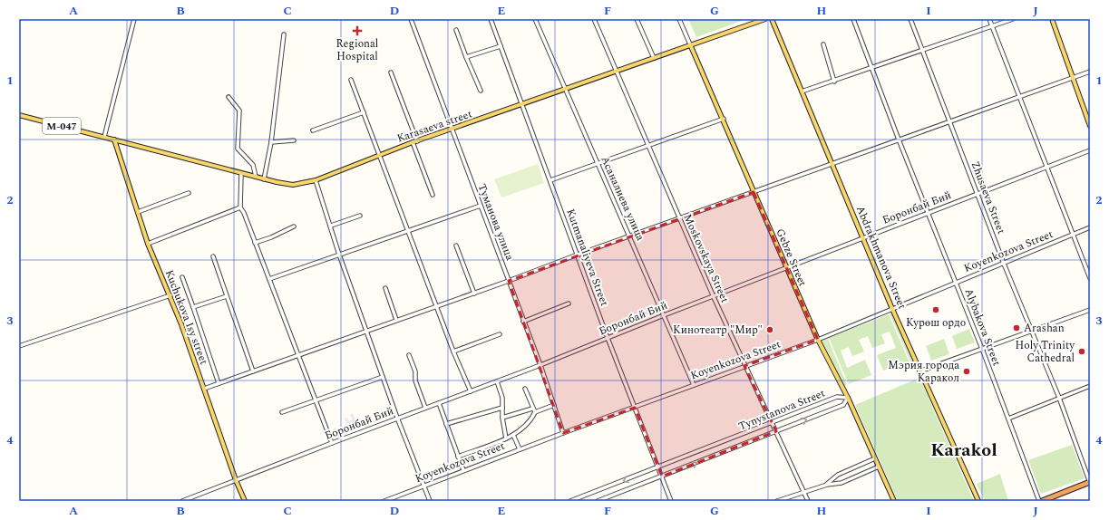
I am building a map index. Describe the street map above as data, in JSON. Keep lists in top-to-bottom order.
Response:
{
  "streets": {
    "main road": [
      "М-047",
      "Karasaeva street",
      "Gebze Street",
      "Abdrakhmanova Street",
      "Kuchukova Isy street"
    ],
    "street": [
      "Zhusaeva Street",
      "Асаналиева улица",
      "Боронбай Бий",
      "Туманова улица",
      "Koyenkozova Street",
      "Kutmanaliyeva Street",
      "Moskovskaya Street",
      "Alybakova Street",
      "Tynystanova Street"
    ]
  },
  "crossings": [
    ["М-047", "Karasaeva street"],
    ["Karasaeva street", "Асаналиева улица"],
    ["Karasaeva street", "Туманова улица"],
    ["Karasaeva street", "Kutmanaliyeva Street"],
    ["Karasaeva street", "Gebze Street"],
    ["Karasaeva street", "Moskovskaya Street"],
    ["Karasaeva street", "Kuchukova Isy street"],
    ["Zhusaeva Street", "Боронбай Бий"],
    ["Zhusaeva Street", "Koyenkozova Street"],
    ["Асаналиева улица", "Боронбай Бий"],
    ["Асаналиева улица", "Koyenkozova Street"],
    ["Боронбай Бий", "Туманова улица"],
    ["Боронбай Бий", "Kutmanaliyeva Street"],
    ["Боронбай Бий", "Gebze Street"],
    ["Боронбай Бий", "Abdrakhmanova Street"],
    ["Боронбай Бий", "Moskovskaya Street"],
    ["Боронбай Бий", "Kuchukova Isy street"],
    ["Боронбай Бий", "Alybakova Street"],
    ["Туманова улица", "Koyenkozova Street"],
    ["Koyenkozova Street", "Kutmanaliyeva Street"],
    ["Koyenkozova Street", "Gebze Street"],
    ["Koyenkozova Street", "Abdrakhmanova Street"],
    ["Koyenkozova Street", "Moskovskaya Street"],
    ["Koyenkozova Street", "Alybakova Street"],
    ["Kutmanaliyeva Street", "Tynystanova Street"],
    ["Gebze Street", "Tynystanova Street"],
    ["Moskovskaya Street", "Tynystanova Street"]
  ],
  "districts": ["Karakol"],
  "places": {
    "health": ["Regional Hospital"],
    "other": [
      "Курөш ордо",
      "Arashan",
      "Кинотеатр \"Мир\"",
      "Holy Trinity Cathedral",
      "Мэрия города Каракол"
    ]
  },
  "grid": {
    "columns": [
      "A",
      "B",
      "C",
      "D",
      "E",
      "F",
      "G",
      "H",
      "I",
      "J"
    ],
    "rows": [
      "1",
      "2",
      "3",
      "4"
    ]
  }
}
